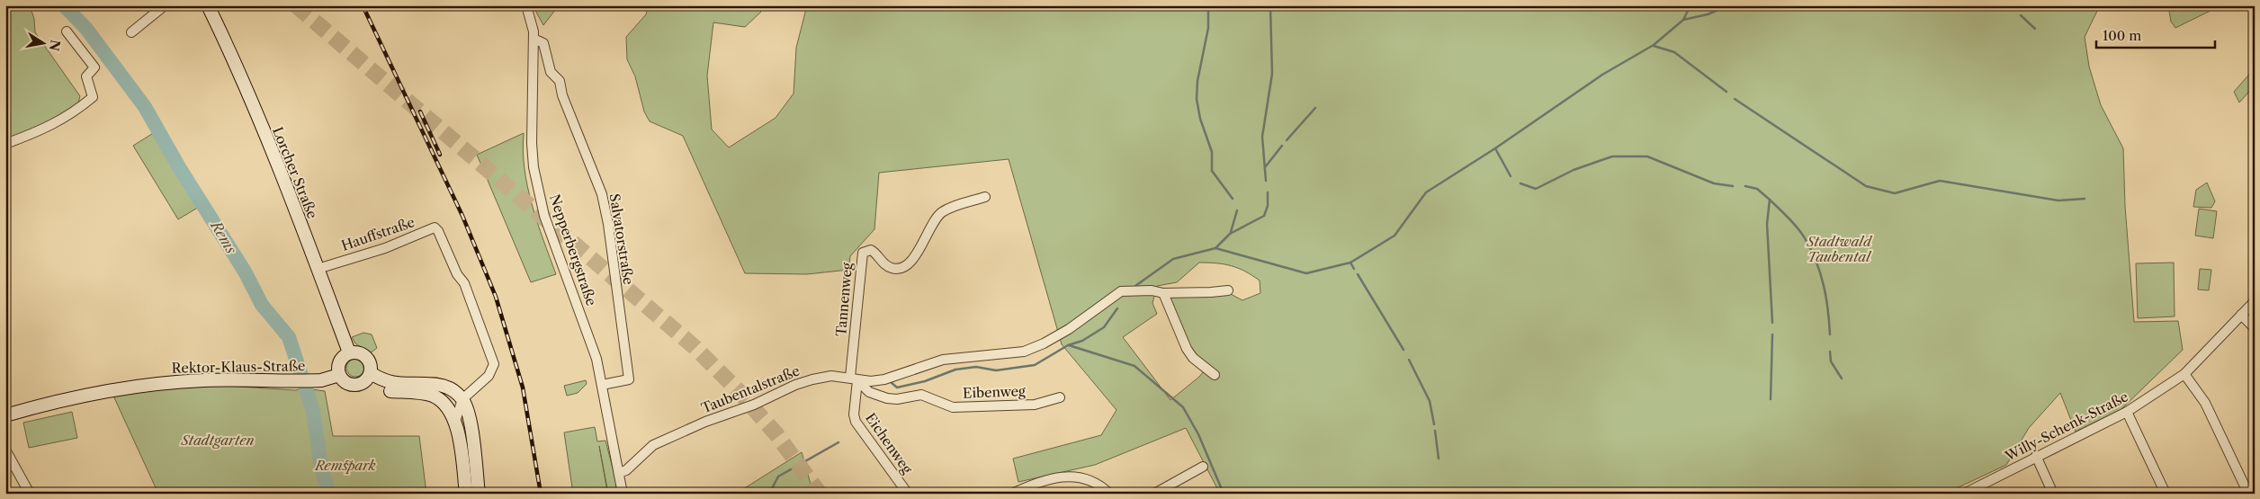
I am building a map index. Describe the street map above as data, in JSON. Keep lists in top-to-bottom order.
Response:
{
  "streets": {
    "main road": ["Lorcher Straße", "Rektor-Klaus-Straße"],
    "street": [
      "Hauffstraße",
      "Salvatorstraße",
      "Nepperbergstraße",
      "Tannenweg",
      "Taubentalstraße",
      "Eibenweg",
      "Willy-Schenk-Straße",
      "Eichenweg"
    ]
  },
  "crossings": [
    ["Lorcher Straße", "Hauffstraße"],
    ["Lorcher Straße", "Rektor-Klaus-Straße"],
    ["Salvatorstraße", "Nepperbergstraße"],
    ["Nepperbergstraße", "Taubentalstraße"],
    ["Tannenweg", "Taubentalstraße"],
    ["Tannenweg", "Eibenweg"],
    ["Tannenweg", "Eichenweg"],
    ["Taubentalstraße", "Eibenweg"],
    ["Taubentalstraße", "Eichenweg"],
    ["Eibenweg", "Eichenweg"]
  ],
  "water": ["Rems"],
  "parks": ["Stadtwald Taubental", "Stadtgarten", "Remspark"],
  "scale_bar": "100 m",
  "north": "right"
}
